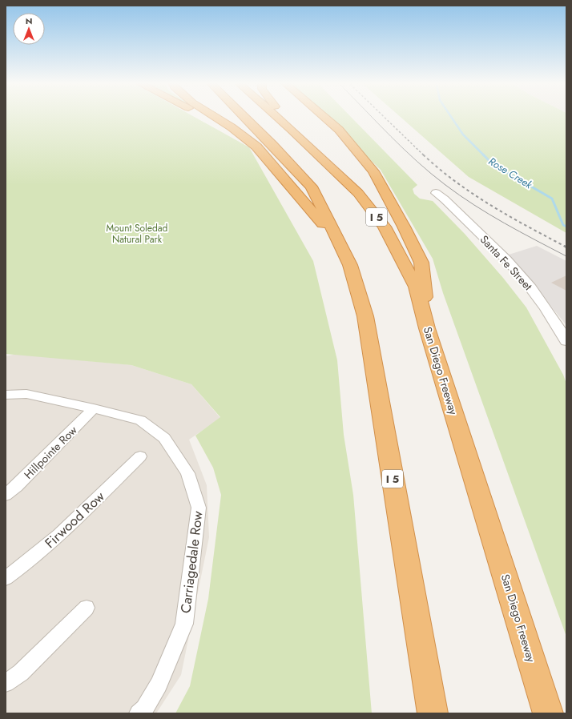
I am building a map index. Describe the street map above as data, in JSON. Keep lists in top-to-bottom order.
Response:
{
  "streets": {
    "highway": ["I 5", "San Diego Freeway"],
    "street": [
      "Santa Fe Street",
      "Hillpointe Row",
      "Firwood Row",
      "Carriagedale Row"
    ]
  },
  "crossings": [
    ["Hillpointe Row", "Carriagedale Row"]
  ],
  "water": ["Rose Creek"],
  "parks": ["Mount Soledad Natural Park"],
  "north": "top"
}
